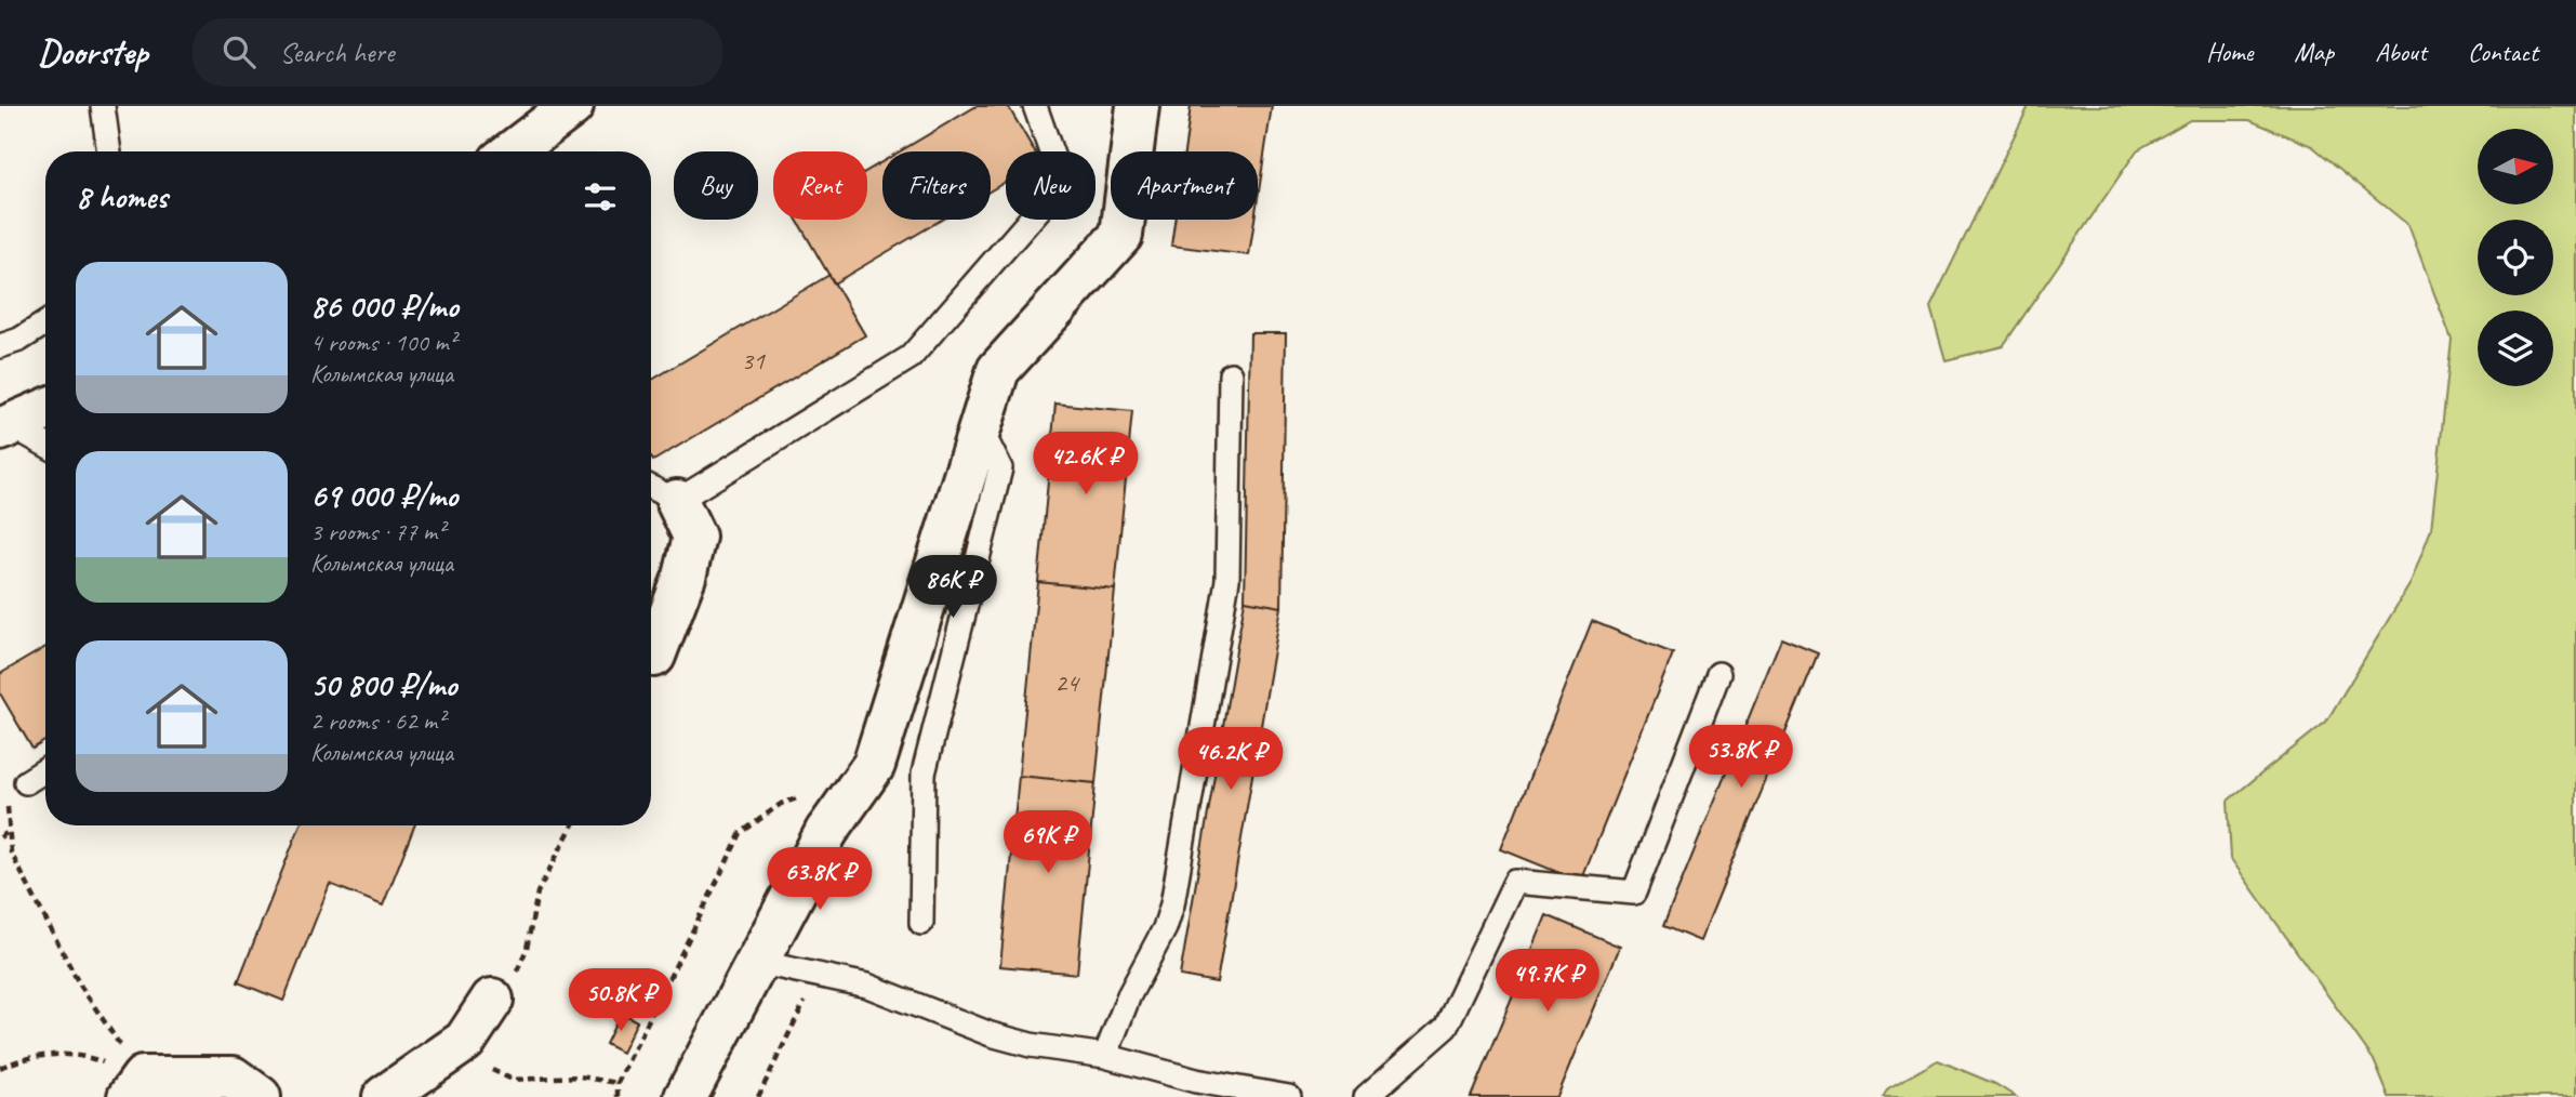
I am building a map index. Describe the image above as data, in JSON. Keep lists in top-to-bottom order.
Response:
{
  "house_numbers": ["31", "24"],
  "north": "right",
  "page": {
    "header": "Doorstep",
    "search": "Search here",
    "nav": [
      "Home",
      "Map",
      "About",
      "Contact"
    ],
    "chip": [
      "Buy",
      "Rent",
      "Filters",
      "New",
      "Apartment"
    ],
    "heading": "8 homes",
    "list": [
      {
        "name": "86 000 ₽/mo",
        "note": "4 rooms · 100 m² · Колымская улица"
      },
      {
        "name": "69 000 ₽/mo",
        "note": "3 rooms · 77 m² · Колымская улица"
      },
      {
        "name": "50 800 ₽/mo",
        "note": "2 rooms · 62 m² · Колымская улица"
      }
    ],
    "price": [
      "42.6K ₽",
      "86K ₽",
      "53.8K ₽",
      "46.2K ₽",
      "69K ₽",
      "63.8K ₽",
      "49.7K ₽",
      "50.8K ₽"
    ]
  }
}
